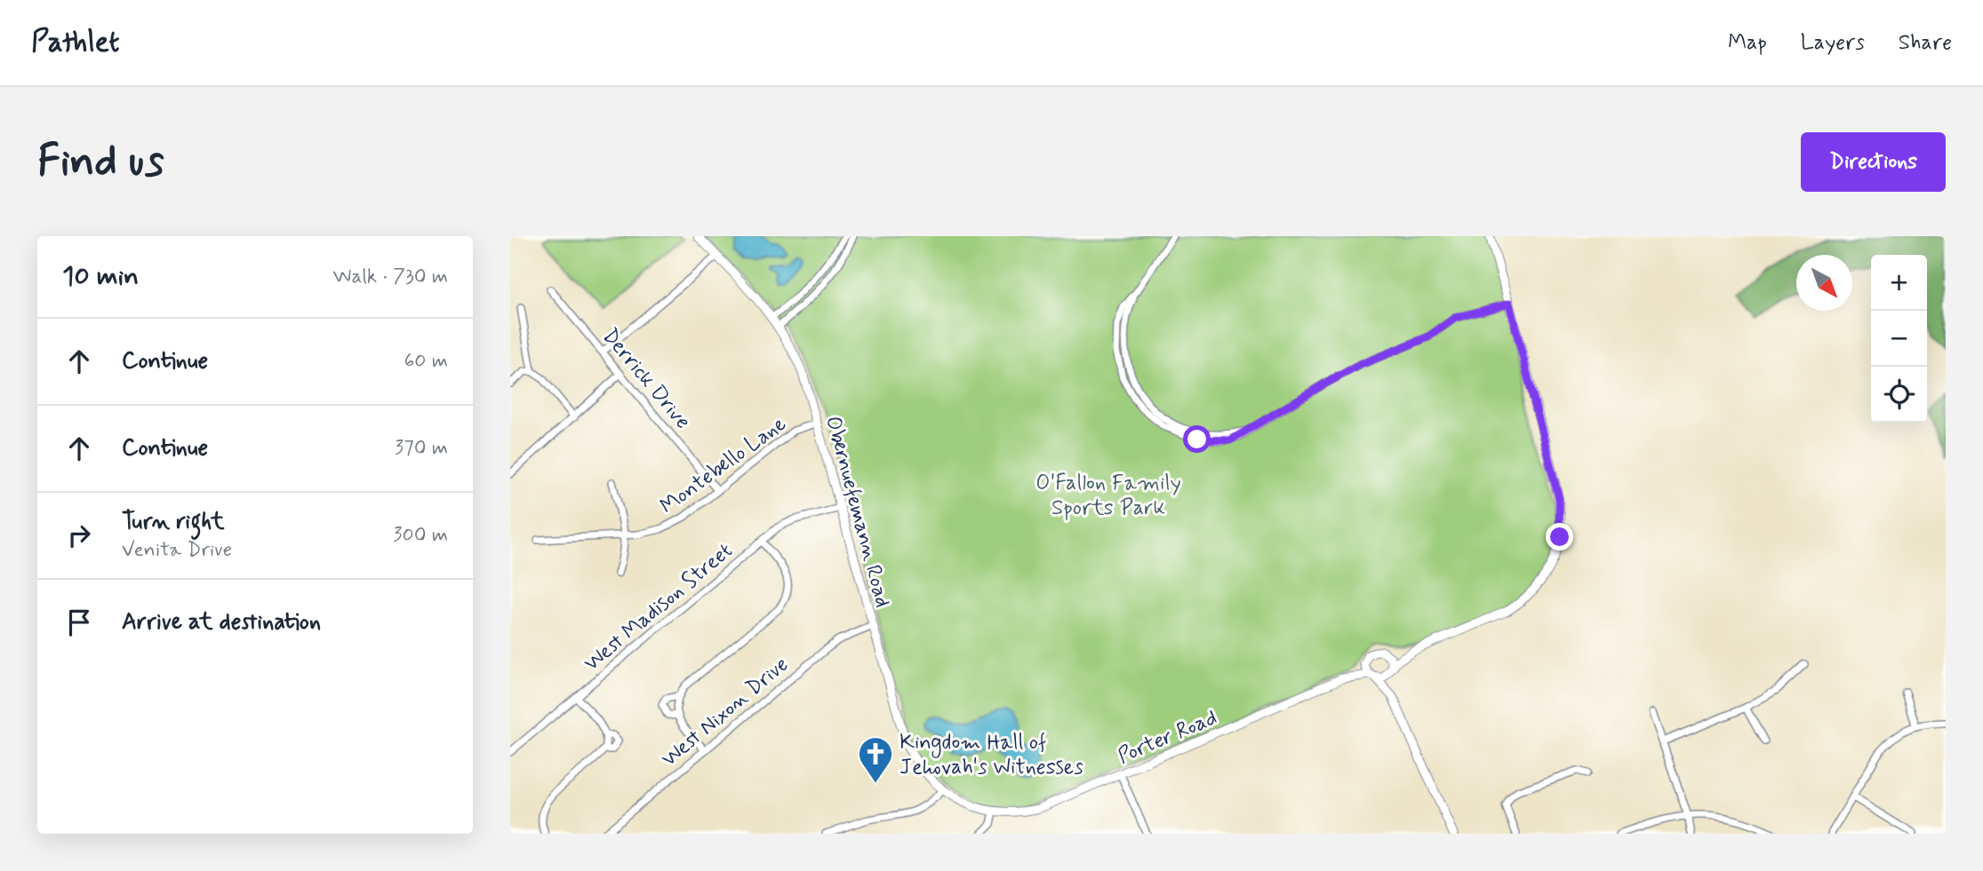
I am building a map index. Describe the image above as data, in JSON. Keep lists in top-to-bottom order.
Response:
{
  "streets": {
    "street": [
      "Derrick Drive",
      "Montebello Lane",
      "Obernuefemann Road",
      "West Madison Street",
      "West Nixon Drive",
      "Porter Road"
    ]
  },
  "crossings": [
    ["Derrick Drive", "Montebello Lane"],
    ["Montebello Lane", "Obernuefemann Road"],
    ["Obernuefemann Road", "West Madison Street"],
    ["Obernuefemann Road", "West Nixon Drive"],
    ["Obernuefemann Road", "Porter Road"]
  ],
  "parks": ["O'Fallon Family Sports Park"],
  "places": {
    "church": ["Kingdom Hall of Jehovah's Witnesses"]
  },
  "north": "bottom right",
  "page": {
    "header": "Pathlet",
    "nav": ["Map", "Layers", "Share"],
    "buttons": "Directions",
    "title": "Find us",
    "heading": ["10 min", "Walk · 730 m"],
    "map_buttons": ["+", "−"],
    "list": [
      ["Continue", "60 m"],
      ["Continue", "370 m"],
      ["Turn right", "Venita Drive", "300 m"],
      "Arrive at destination"
    ]
  }
}
